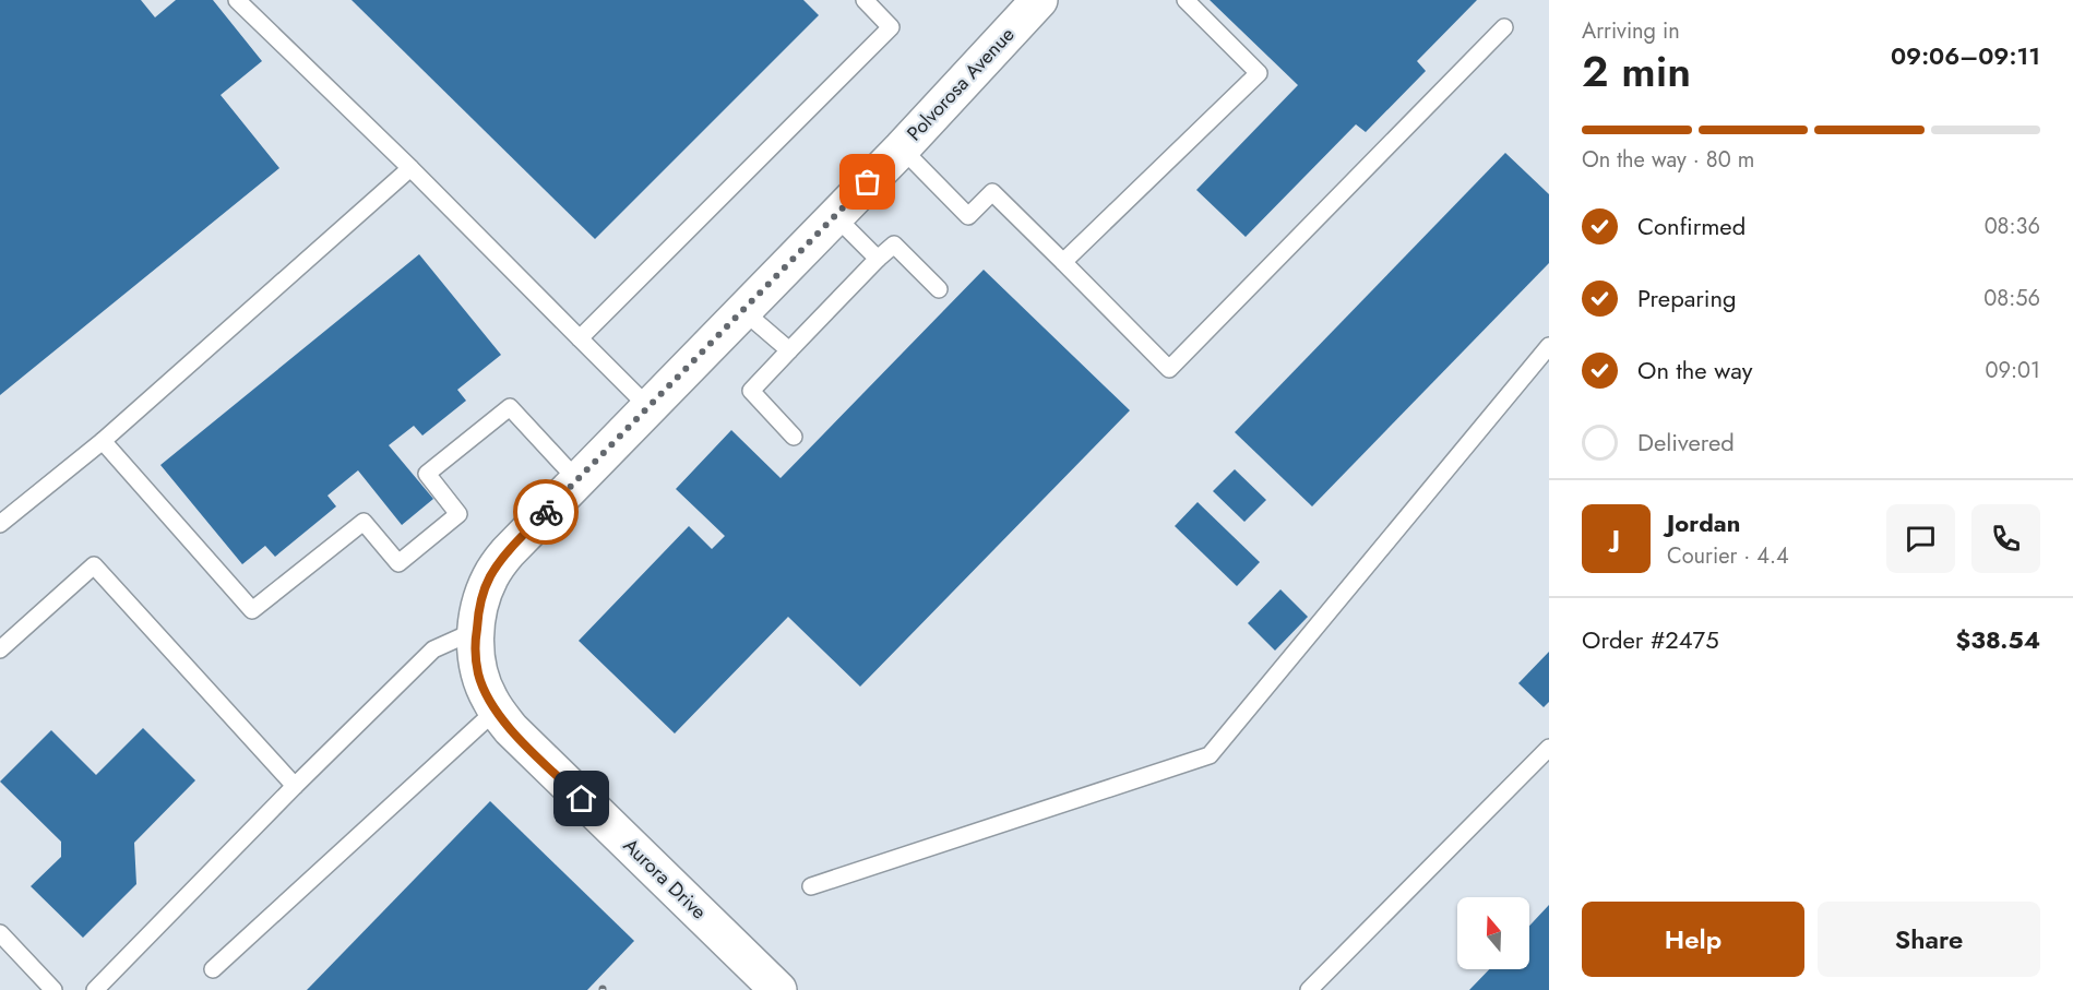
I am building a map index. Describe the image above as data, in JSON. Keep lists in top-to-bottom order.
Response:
{
  "streets": {
    "street": ["Polvorosa Avenue", "Aurora Drive"]
  },
  "crossings": [
    ["Polvorosa Avenue", "Aurora Drive"]
  ],
  "north": "top",
  "page": {
    "heading": ["2 min", "Arriving in", "09:06–09:11"],
    "panel": [
      "Jordan",
      "Courier · 4.4",
      "Order #2475",
      "$38.54"
    ],
    "bar": "On the way · 80 m",
    "list": [
      ["Confirmed", "08:36"],
      ["Preparing", "08:56"],
      ["On the way", "09:01"],
      "Delivered"
    ],
    "round": "J",
    "buttons": ["Help", "Share"]
  }
}
